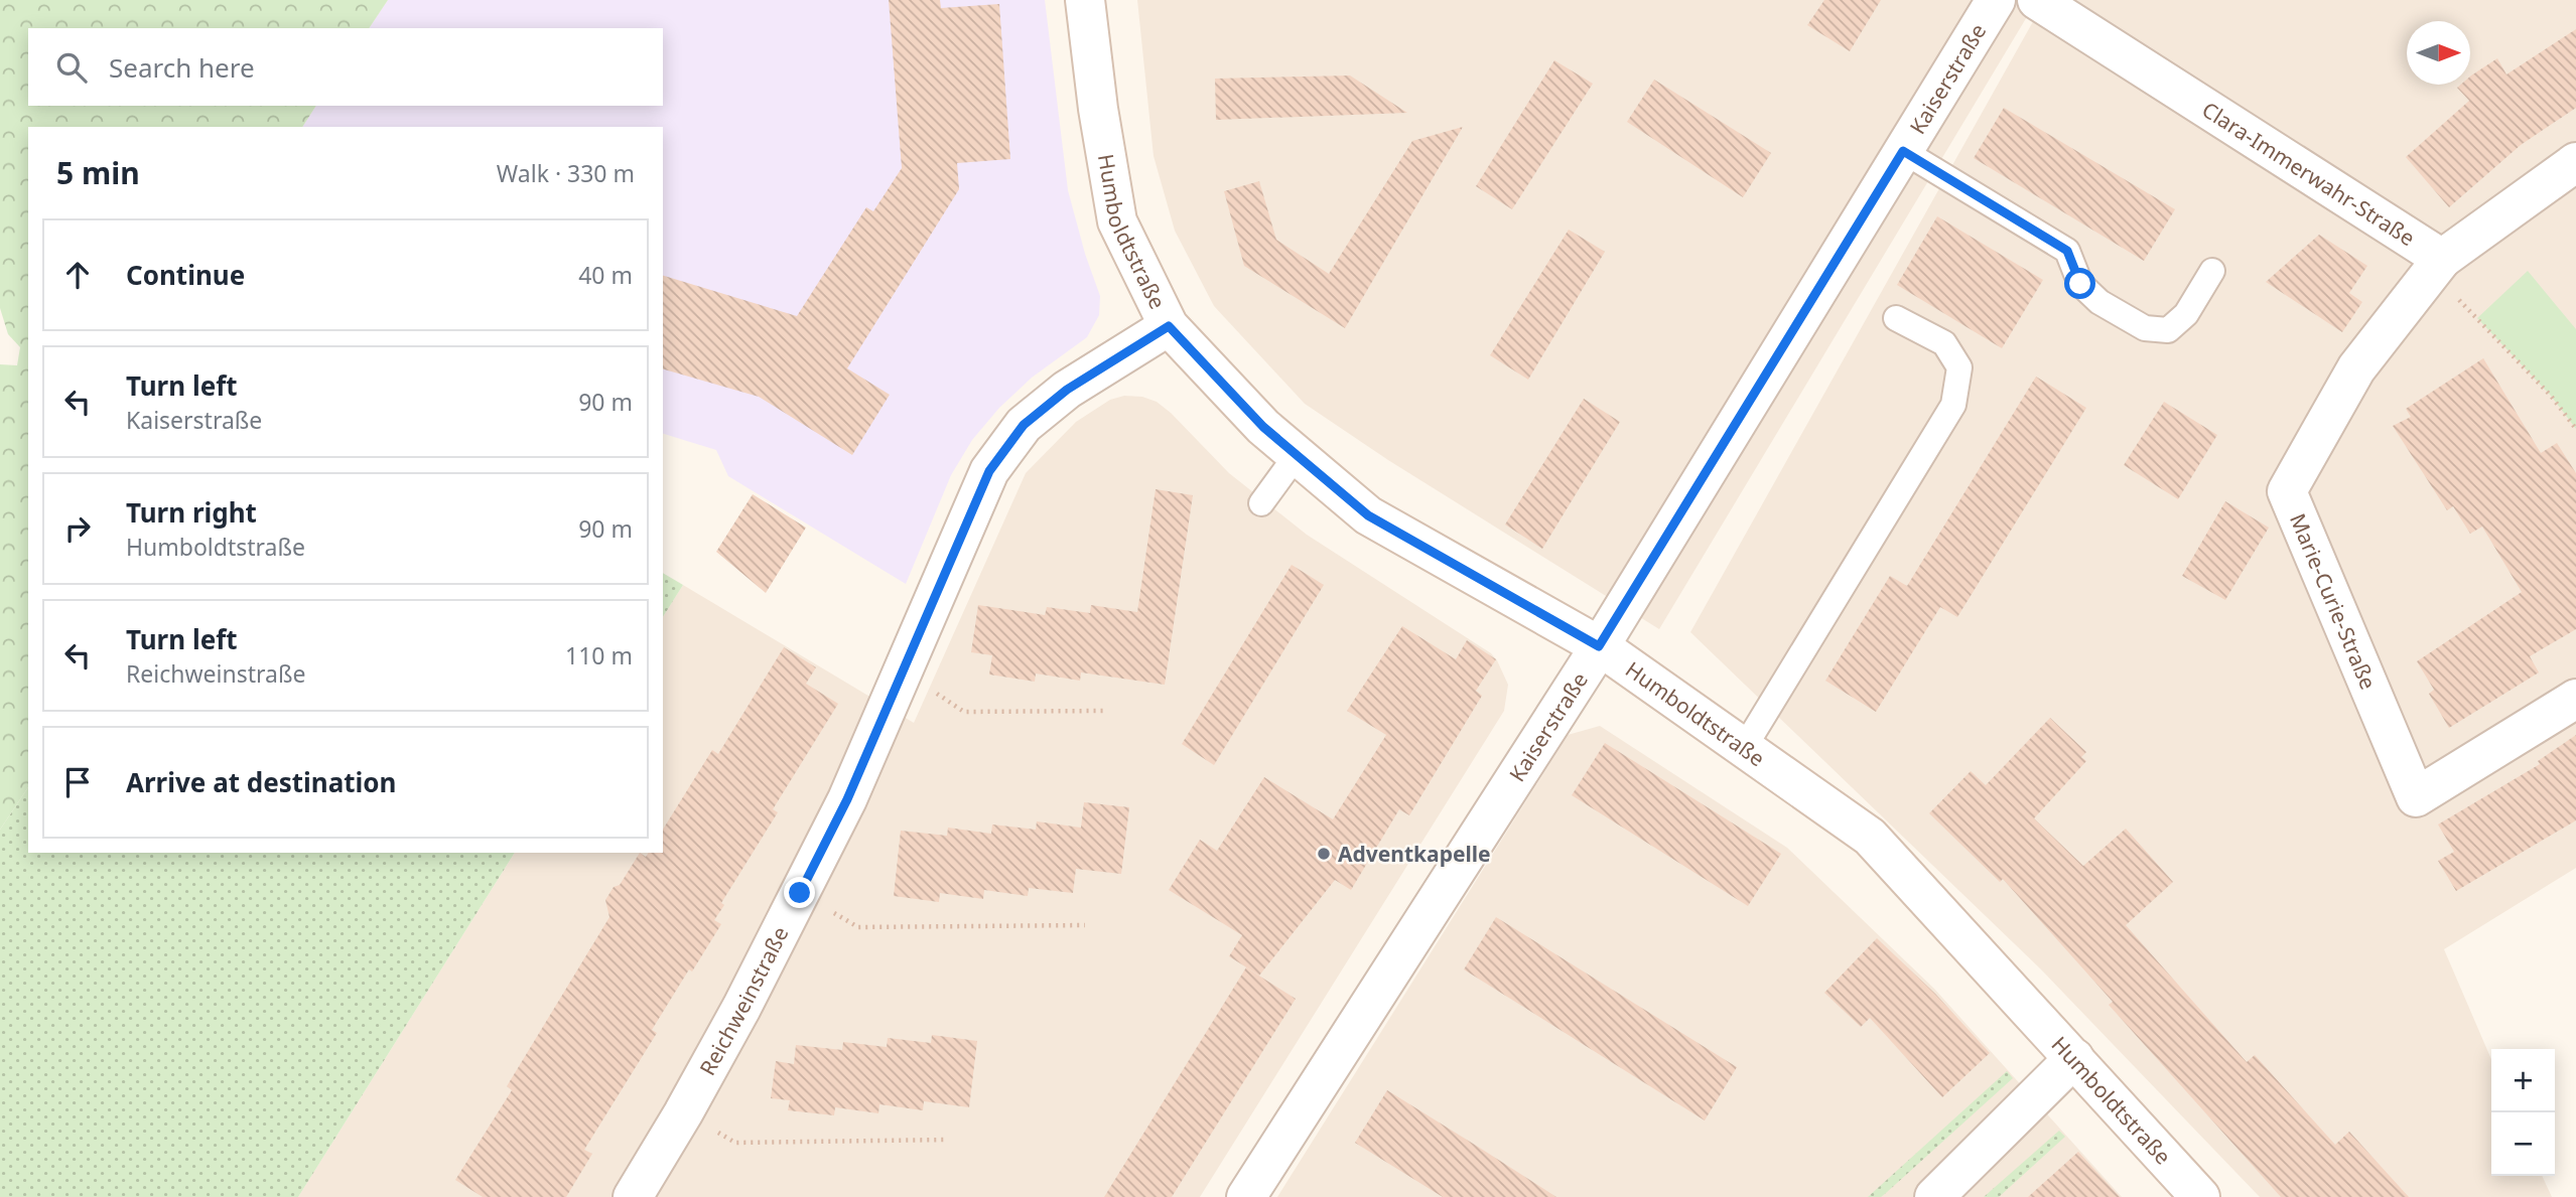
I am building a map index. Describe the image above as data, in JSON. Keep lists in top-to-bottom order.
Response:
{
  "streets": {
    "street": [
      "Kaiserstraße",
      "Clara-Immerwahr-Straße",
      "Humboldtstraße",
      "Marie-Curie-Straße",
      "Reichweinstraße"
    ]
  },
  "crossings": [
    ["Kaiserstraße", "Humboldtstraße"],
    ["Clara-Immerwahr-Straße", "Marie-Curie-Straße"],
    ["Humboldtstraße", "Reichweinstraße"]
  ],
  "places": ["Adventkapelle"],
  "north": "right",
  "page": {
    "search": "Search here",
    "heading": ["5 min", "Walk · 330 m"],
    "list": [
      ["Continue", "40 m"],
      ["Turn left", "Kaiserstraße", "90 m"],
      ["Turn right", "Humboldtstraße", "90 m"],
      ["Turn left", "Reichweinstraße", "110 m"],
      "Arrive at destination"
    ],
    "map_buttons": ["+", "−"]
  }
}
